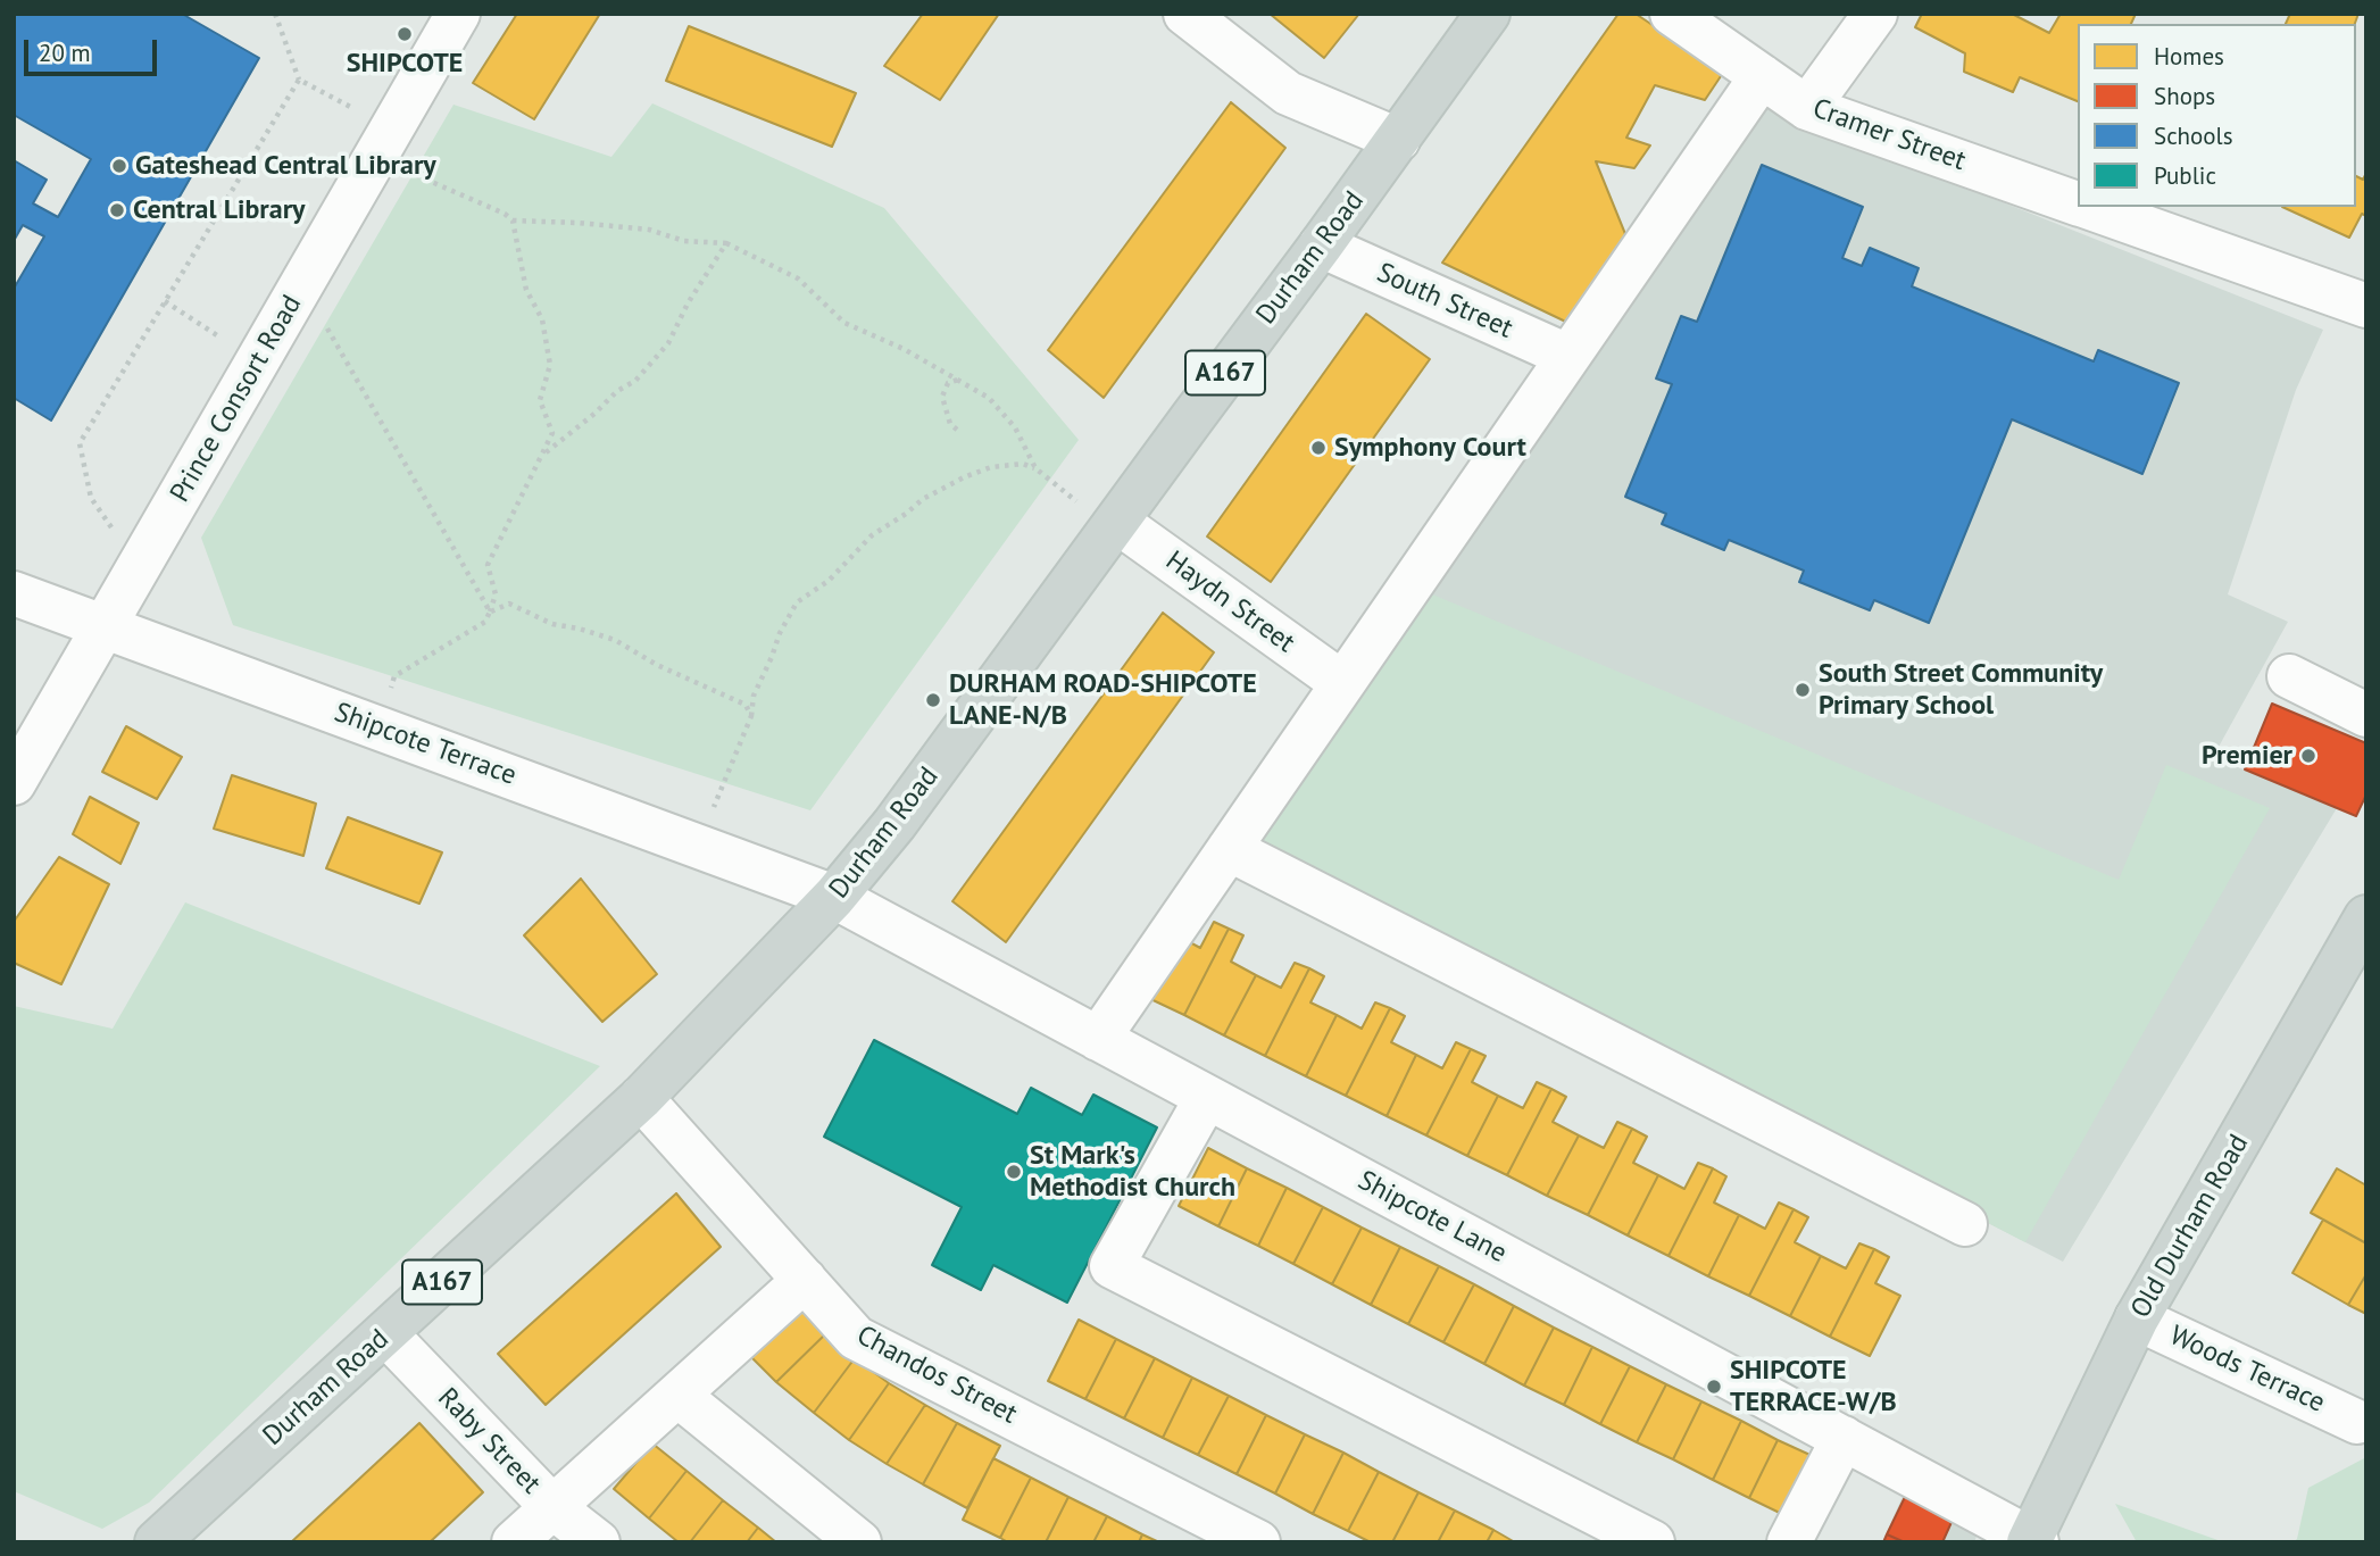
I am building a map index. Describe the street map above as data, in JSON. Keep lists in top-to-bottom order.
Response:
{
  "streets": {
    "main road": ["Durham Road", "A167", "Old Durham Road"],
    "street": [
      "Cramer Street",
      "South Street",
      "Prince Consort Road",
      "Haydn Street",
      "Shipcote Terrace",
      "Shipcote Lane",
      "Woods Terrace",
      "Chandos Street",
      "Raby Street"
    ]
  },
  "crossings": [
    ["Durham Road", "South Street"],
    ["Durham Road", "Haydn Street"],
    ["Durham Road", "Shipcote Terrace"],
    ["Durham Road", "Shipcote Lane"],
    ["Durham Road", "Chandos Street"],
    ["Durham Road", "Raby Street"],
    ["Prince Consort Road", "Shipcote Terrace"],
    ["Shipcote Terrace", "Shipcote Lane"],
    ["Shipcote Lane", "Old Durham Road"],
    ["Old Durham Road", "Woods Terrace"]
  ],
  "places": [
    "SHIPCOTE",
    "Gateshead Central Library",
    "Central Library",
    "Symphony Court",
    "South Street Community Primary School",
    "DURHAM ROAD-SHIPCOTE LANE-N/B",
    "Premier",
    "St Mark's Methodist Church",
    "SHIPCOTE TERRACE-W/B"
  ],
  "legend": [
    "Homes",
    "Shops",
    "Schools",
    "Public"
  ],
  "scale_bar": "20 m"
}
